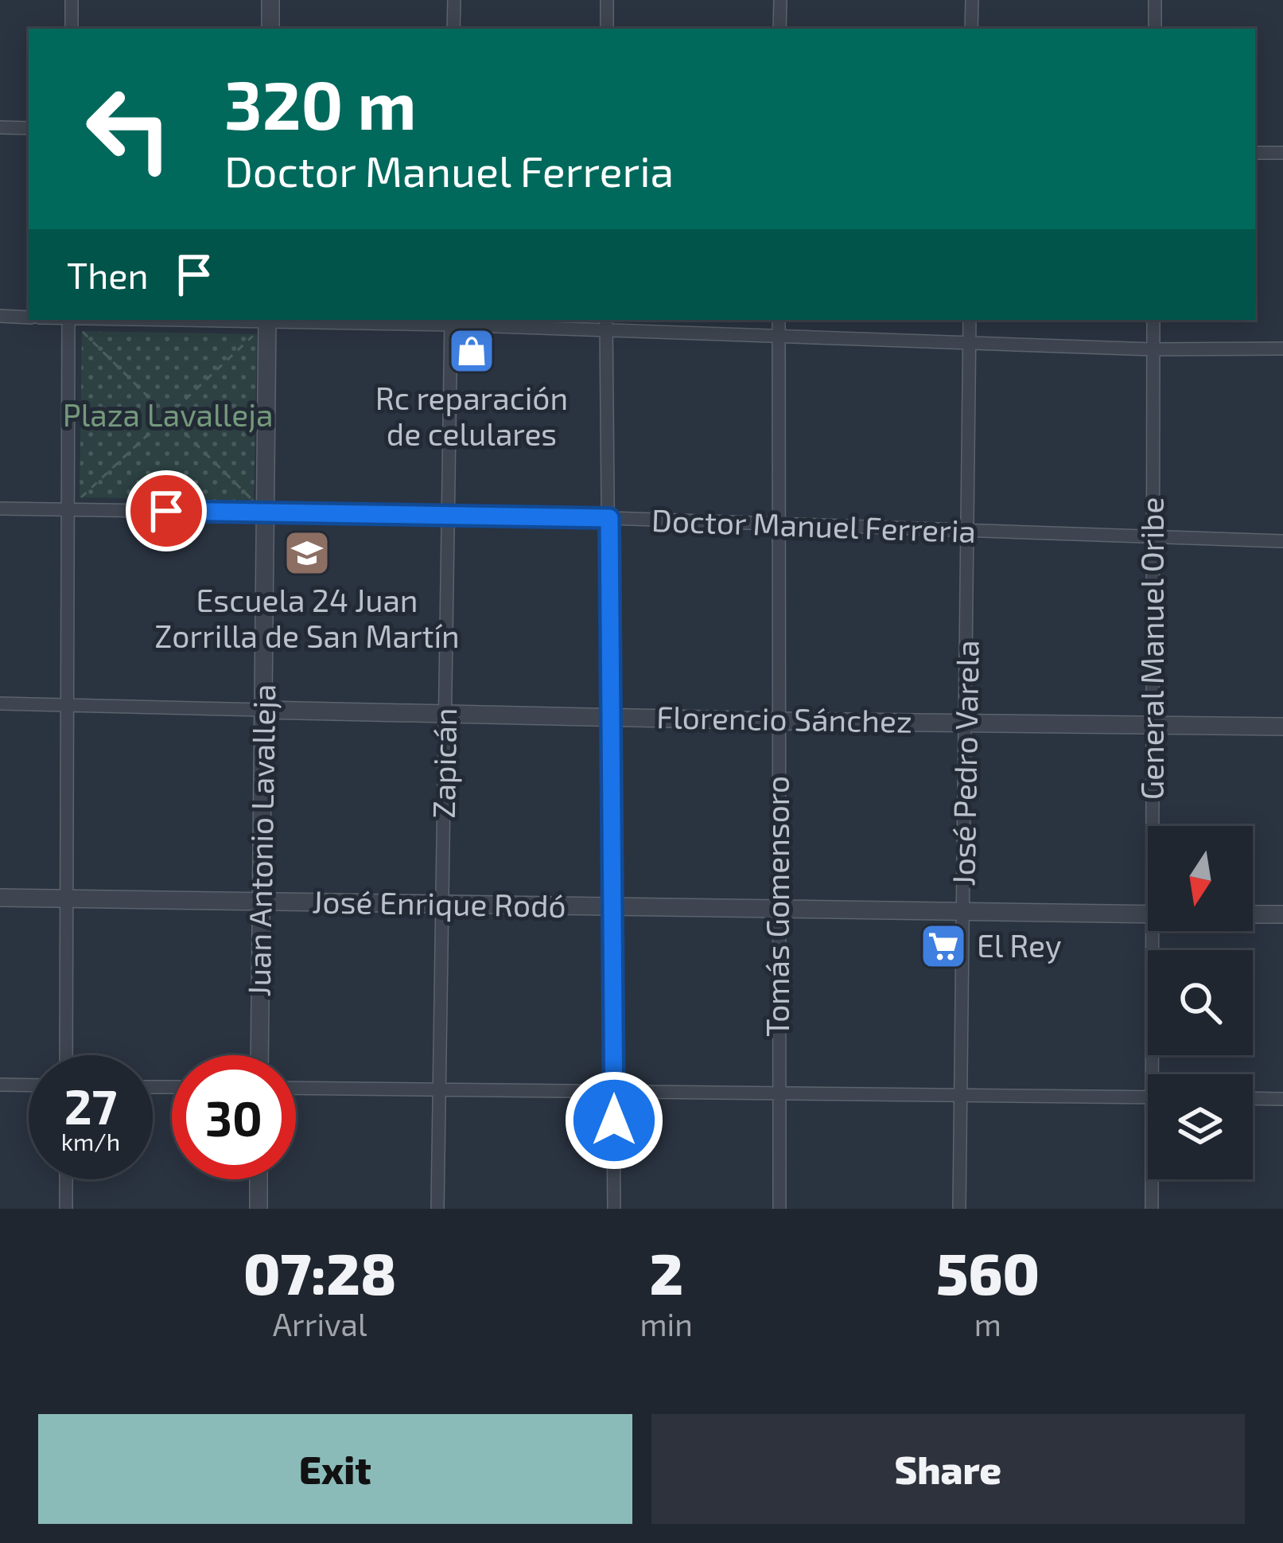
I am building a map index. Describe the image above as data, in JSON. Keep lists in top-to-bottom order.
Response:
{
  "streets": {
    "street": [
      "Doctor Manuel Ferreria",
      "General Manuel Oribe",
      "Florencio Sánchez",
      "Zapicán",
      "José Pedro Varela",
      "Juan Antonio Lavalleja",
      "José Enrique Rodó",
      "Tomás Gomensoro"
    ]
  },
  "crossings": [
    ["Doctor Manuel Ferreria", "General Manuel Oribe"],
    ["Doctor Manuel Ferreria", "Zapicán"],
    ["Doctor Manuel Ferreria", "José Pedro Varela"],
    ["Doctor Manuel Ferreria", "Juan Antonio Lavalleja"],
    ["Doctor Manuel Ferreria", "Tomás Gomensoro"],
    ["General Manuel Oribe", "Florencio Sánchez"],
    ["Florencio Sánchez", "Zapicán"],
    ["Florencio Sánchez", "José Pedro Varela"],
    ["Florencio Sánchez", "Juan Antonio Lavalleja"],
    ["Florencio Sánchez", "Tomás Gomensoro"],
    ["Zapicán", "José Enrique Rodó"],
    ["José Pedro Varela", "José Enrique Rodó"],
    ["Juan Antonio Lavalleja", "José Enrique Rodó"],
    ["José Enrique Rodó", "Tomás Gomensoro"]
  ],
  "parks": ["Plaza Lavalleja"],
  "places": {
    "shop": ["Rc reparación de celulares"],
    "school or university": ["Escuela 24 Juan Zorrilla de San Martín"],
    "supermarket": ["El Rey"]
  },
  "north": "bottom",
  "page": {
    "turn": ["320 m", "Doctor Manuel Ferreria"],
    "then": "Then",
    "speed": "27 km/h",
    "limit": "30",
    "eta": [
      "07:28",
      "Arrival",
      "2",
      "min",
      "560",
      "m"
    ],
    "buttons": ["Exit", "Share"]
  }
}
